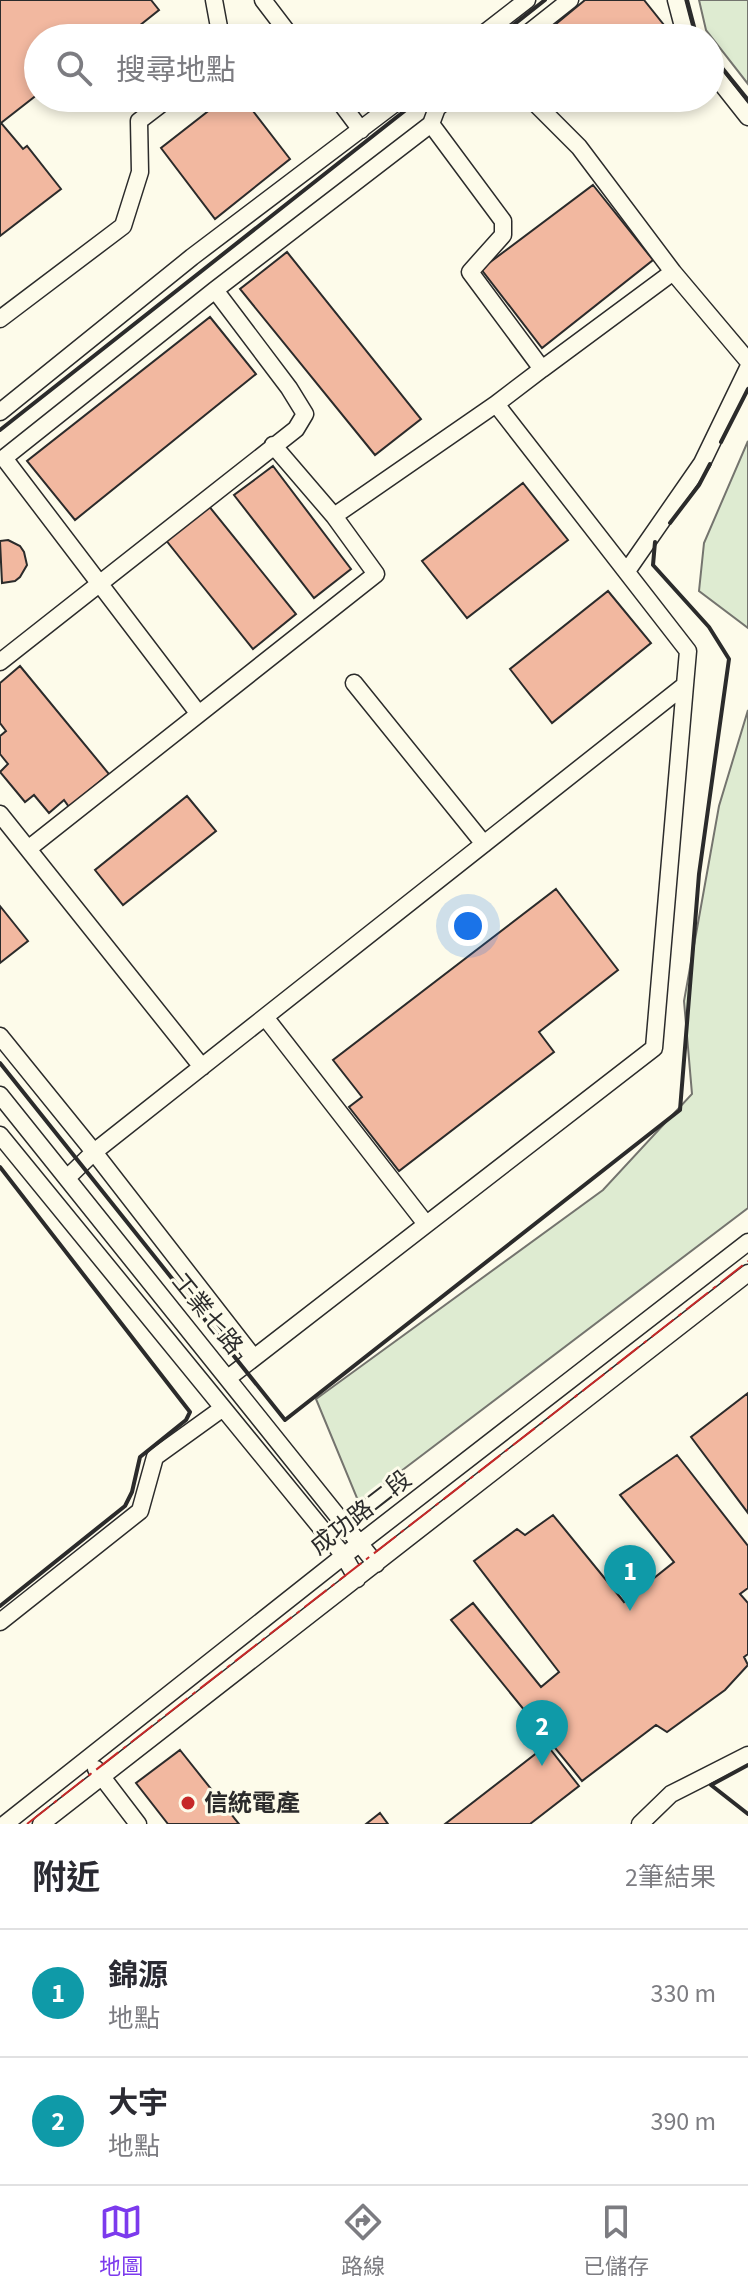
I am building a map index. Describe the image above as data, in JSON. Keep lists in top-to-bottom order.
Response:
{
  "streets": {
    "street": ["工業七路", "成功路二段"]
  },
  "crossings": [
    ["工業七路", "成功路二段"]
  ],
  "places": ["信統電產"],
  "page": {
    "search": "搜尋地點",
    "pins": ["1", "2"],
    "heading": ["附近", "2筆結果"],
    "list": [
      {
        "mark": "1",
        "name": "錦源",
        "note": "地點",
        "value": "330 m"
      },
      {
        "mark": "2",
        "name": "大宇",
        "note": "地點",
        "value": "390 m"
      }
    ],
    "nav": ["地圖", "路線", "已儲存"]
  }
}
